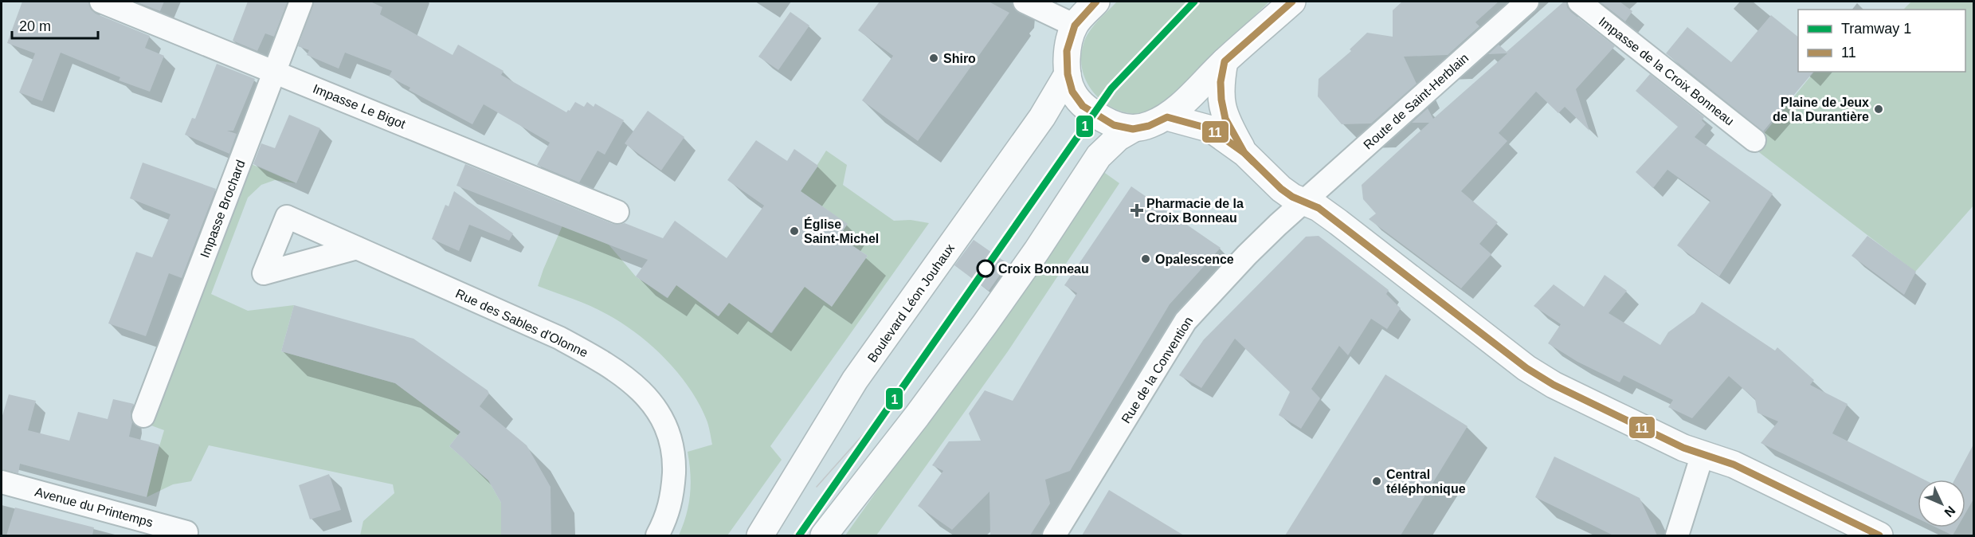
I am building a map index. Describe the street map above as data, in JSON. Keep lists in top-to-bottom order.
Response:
{
  "streets": {
    "main road": ["Boulevard Léon Jouhaux"],
    "street": [
      "Impasse de la Croix Bonneau",
      "Route de Saint-Herblain",
      "Impasse Le Bigot",
      "Impasse Brochard",
      "Rue des Sables d'Olonne",
      "Rue de la Convention",
      "Avenue du Printemps"
    ]
  },
  "crossings": [
    ["Route de Saint-Herblain", "Rue de la Convention"],
    ["Impasse Le Bigot", "Impasse Brochard"]
  ],
  "places": {
    "other": [
      "Shiro",
      "Plaine de Jeux de la Durantière",
      "Église Saint-Michel",
      "Opalescence",
      "Croix Bonneau",
      "Central téléphonique"
    ],
    "health": ["Pharmacie de la Croix Bonneau"]
  },
  "lines": ["tram line 1", "transit line 11"],
  "legend": ["Tramway 1", "11"],
  "scale_bar": "20 m",
  "north": "bottom right"
}
